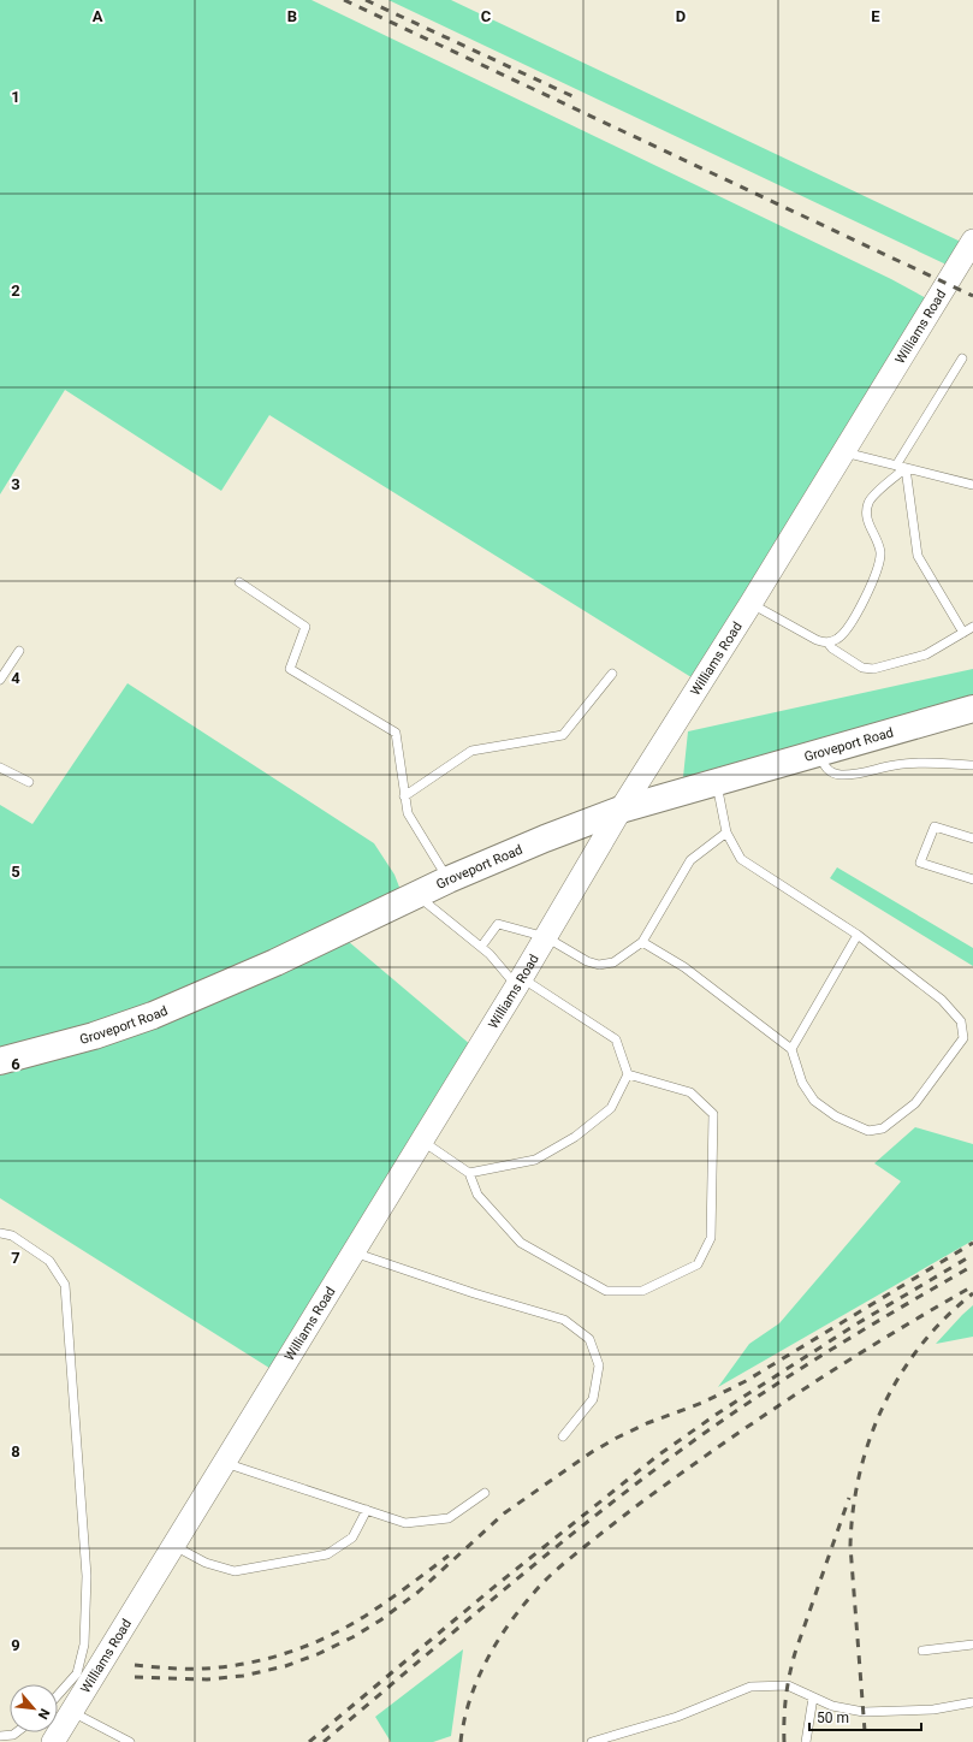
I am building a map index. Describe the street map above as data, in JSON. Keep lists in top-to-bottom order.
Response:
{
  "streets": {
    "main road": ["Williams Road", "Groveport Road"]
  },
  "crossings": [
    ["Williams Road", "Groveport Road"]
  ],
  "scale_bar": "50 m",
  "north": "bottom right",
  "grid": {
    "columns": [
      "A",
      "B",
      "C",
      "D",
      "E"
    ],
    "rows": [
      "1",
      "2",
      "3",
      "4",
      "5",
      "6",
      "7",
      "8",
      "9"
    ]
  }
}
